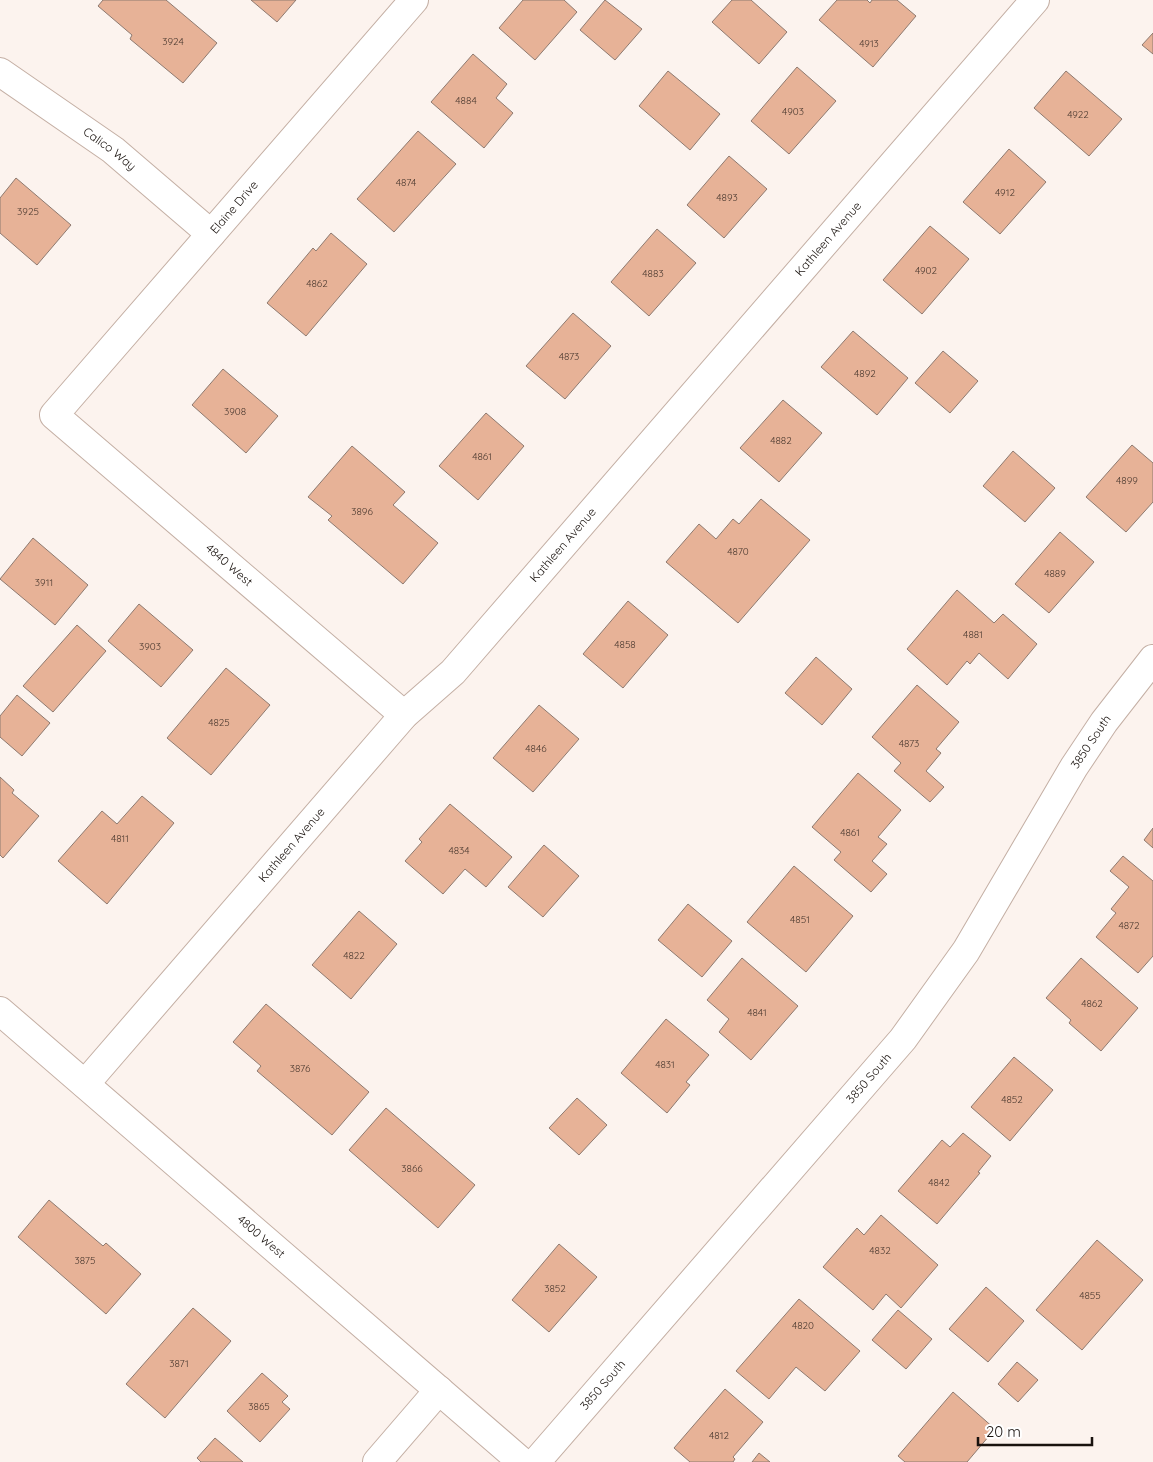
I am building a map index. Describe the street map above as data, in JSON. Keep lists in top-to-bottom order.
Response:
{
  "streets": {
    "street": [
      "Calico Way",
      "Elaine Drive",
      "Kathleen Avenue",
      "4840 West",
      "3850 South",
      "4800 West"
    ]
  },
  "crossings": [
    ["Calico Way", "Elaine Drive"],
    ["Elaine Drive", "4840 West"],
    ["Kathleen Avenue", "4840 West"],
    ["Kathleen Avenue", "4800 West"]
  ],
  "house_numbers": [
    "3924",
    "4913",
    "4884",
    "4903",
    "4922",
    "4874",
    "4912",
    "4893",
    "3925",
    "4902",
    "4883",
    "4862",
    "4873",
    "4892",
    "3908",
    "4882",
    "4861",
    "4899",
    "3896",
    "4870",
    "4889",
    "3911",
    "4881",
    "4858",
    "3903",
    "4825",
    "4873",
    "4846",
    "4861",
    "4811",
    "4834",
    "4851",
    "4872",
    "4822",
    "4862",
    "4841",
    "4831",
    "3876",
    "4852",
    "3866",
    "4842",
    "4832",
    "3875",
    "3852",
    "4855",
    "4820",
    "3871",
    "3865",
    "4812"
  ],
  "scale_bar": "20 m"
}
